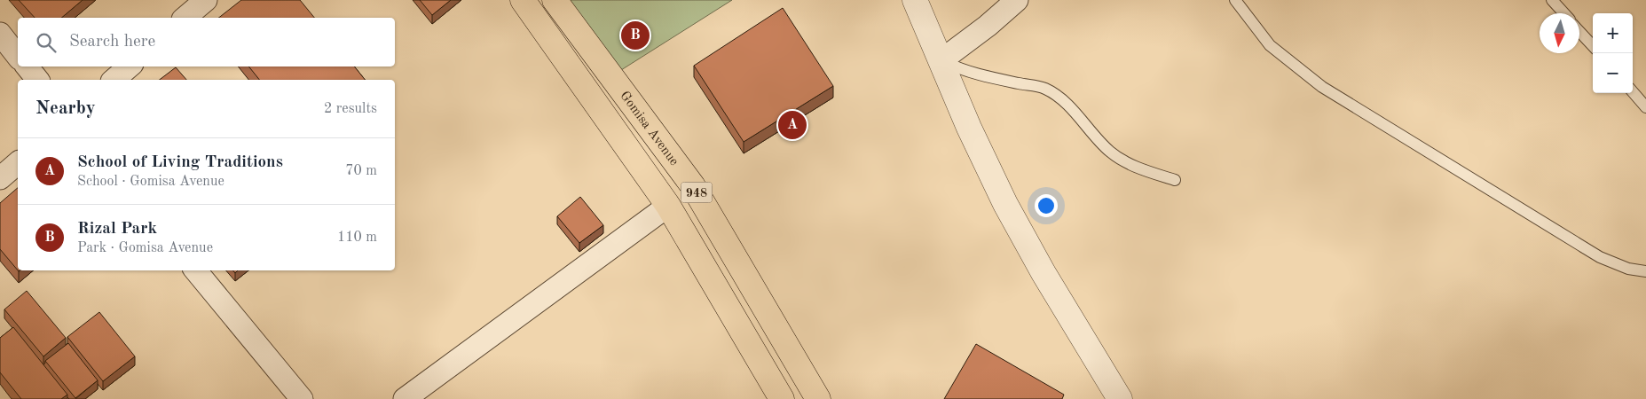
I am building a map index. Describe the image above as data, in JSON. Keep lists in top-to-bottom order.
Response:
{
  "streets": {
    "main road": ["Gomisa Avenue", "948"]
  },
  "north": "bottom",
  "page": {
    "map_buttons": ["+", "−"],
    "search": "Search here",
    "pins": ["B", "A"],
    "heading": ["Nearby", "2 results"],
    "list": [
      {
        "mark": "A",
        "name": "School of Living Traditions",
        "note": "School · Gomisa Avenue",
        "value": "70 m"
      },
      {
        "mark": "B",
        "name": "Rizal Park",
        "note": "Park · Gomisa Avenue",
        "value": "110 m"
      }
    ]
  }
}
